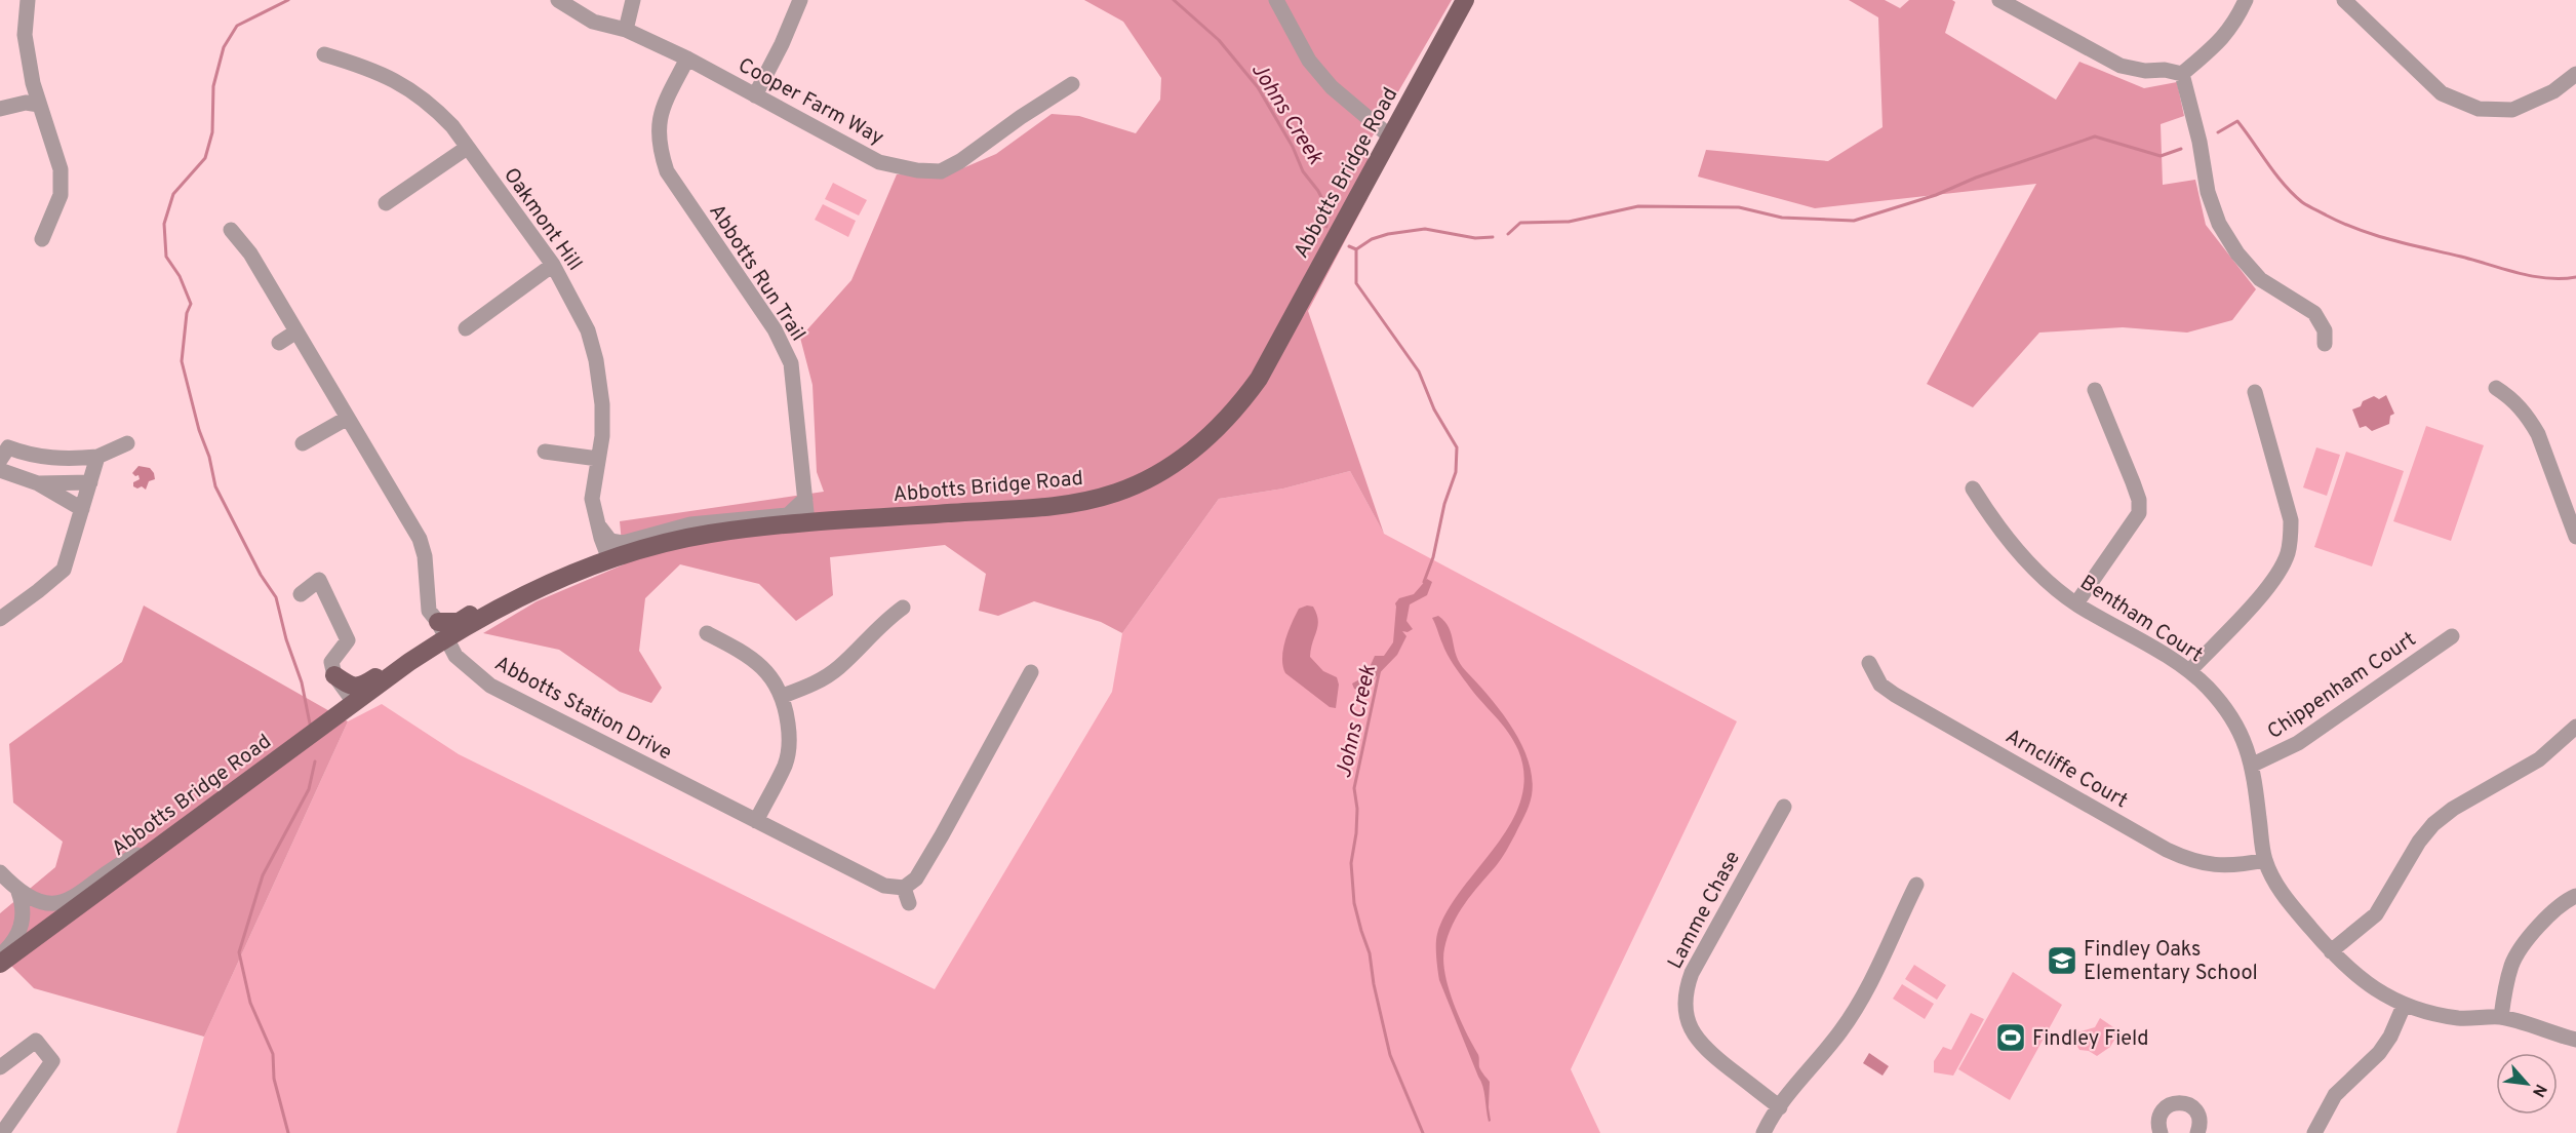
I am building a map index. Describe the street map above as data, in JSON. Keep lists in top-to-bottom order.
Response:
{
  "streets": {
    "main road": ["Abbotts Bridge Road"],
    "street": [
      "Cooper Farm Way",
      "Oakmont Hill",
      "Abbotts Run Trail",
      "Bentham Court",
      "Chippenham Court",
      "Abbotts Station Drive",
      "Arncliffe Court",
      "Lamme Chase"
    ]
  },
  "crossings": [
    ["Cooper Farm Way", "Abbotts Run Trail"],
    ["Abbotts Bridge Road", "Oakmont Hill"],
    ["Abbotts Bridge Road", "Abbotts Run Trail"],
    ["Abbotts Bridge Road", "Abbotts Station Drive"],
    ["Bentham Court", "Chippenham Court"],
    ["Bentham Court", "Arncliffe Court"]
  ],
  "water": ["Johns Creek"],
  "places": {
    "school or university": ["Findley Oaks Elementary School"],
    "sports": ["Findley Field"]
  },
  "north": "bottom right"
}
